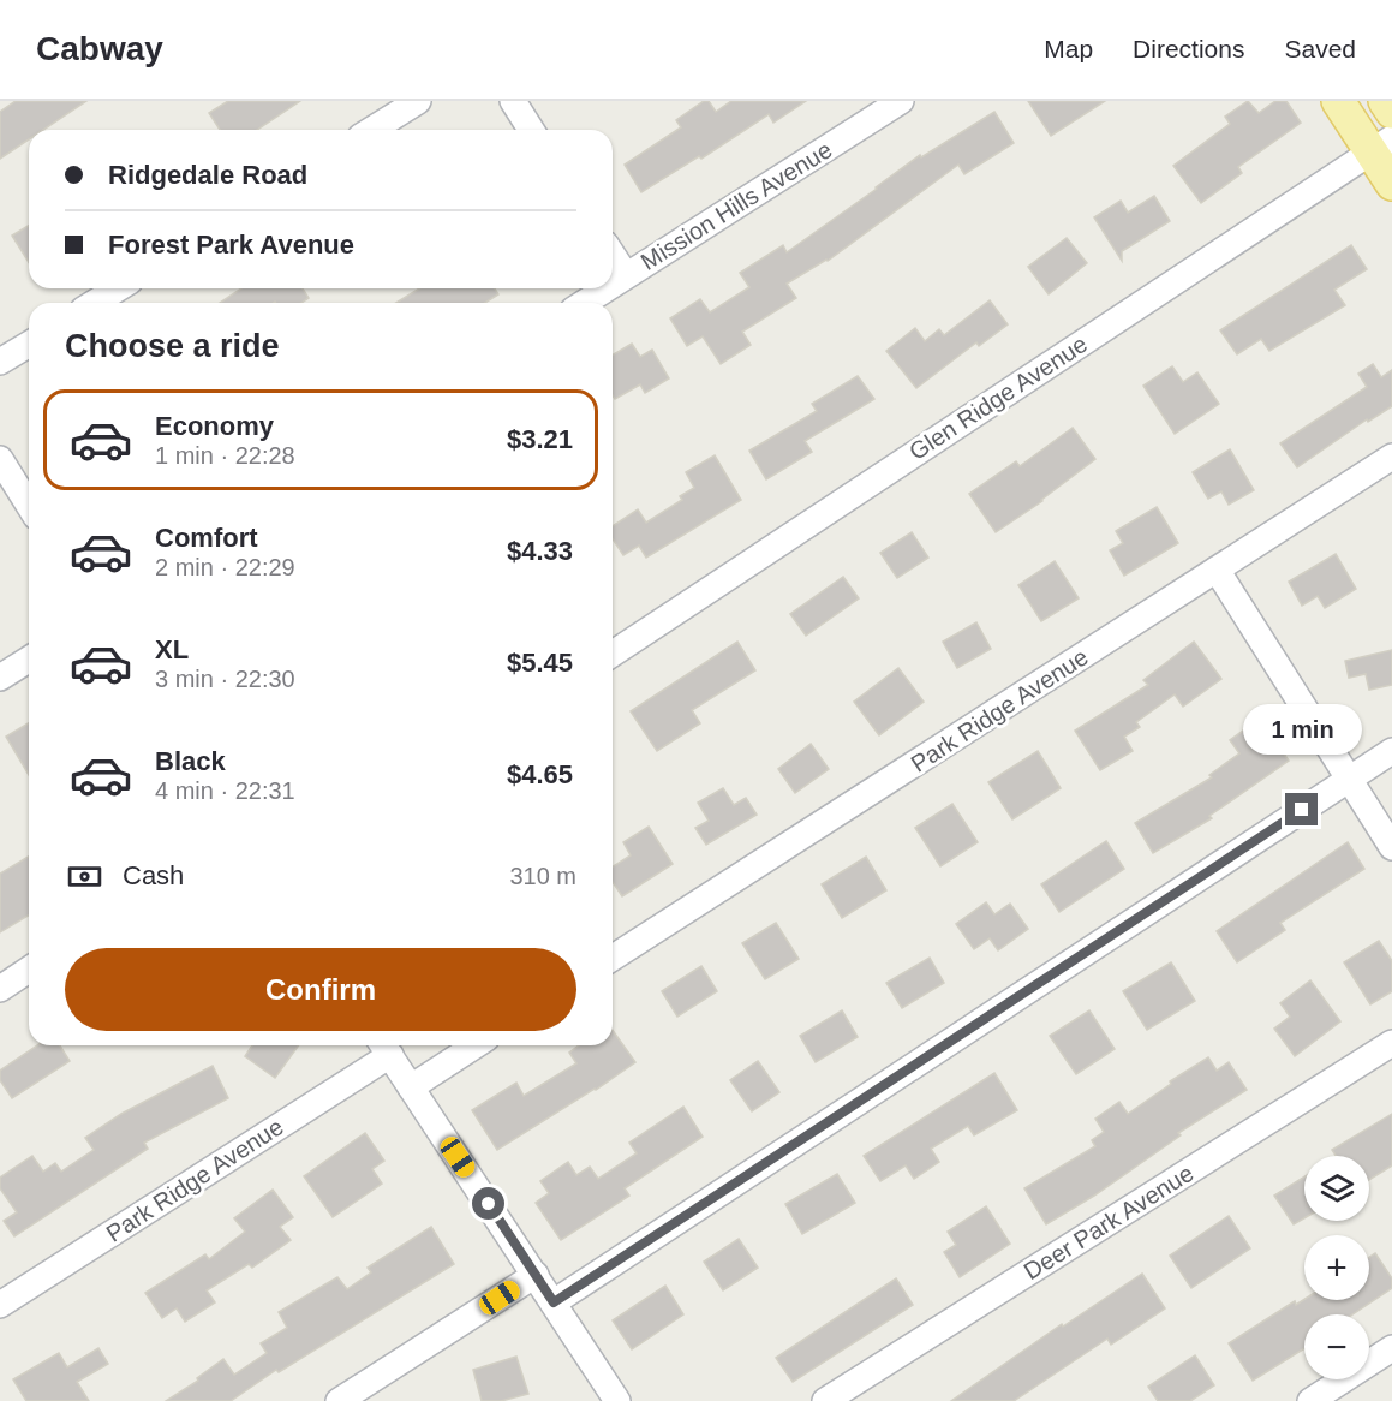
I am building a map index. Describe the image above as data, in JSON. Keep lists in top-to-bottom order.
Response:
{
  "streets": {
    "street": [
      "Mission Hills Avenue",
      "Glen Ridge Avenue",
      "Park Ridge Avenue",
      "Deer Park Avenue"
    ]
  },
  "page": {
    "header": "Cabway",
    "nav": ["Map", "Directions", "Saved"],
    "banner": ["Ridgedale Road", "Forest Park Avenue"],
    "heading": "Choose a ride",
    "list": [
      {
        "name": "Economy",
        "note": "1 min · 22:28",
        "value": "$3.21"
      },
      {
        "name": "Comfort",
        "note": "2 min · 22:29",
        "value": "$4.33"
      },
      {
        "name": "XL",
        "note": "3 min · 22:30",
        "value": "$5.45"
      },
      {
        "name": "Black",
        "note": "4 min · 22:31",
        "value": "$4.65"
      }
    ],
    "bubble": "1 min",
    "pay": ["Cash", "310 m"],
    "buttons": "Confirm",
    "map_buttons": ["+", "−"]
  }
}
